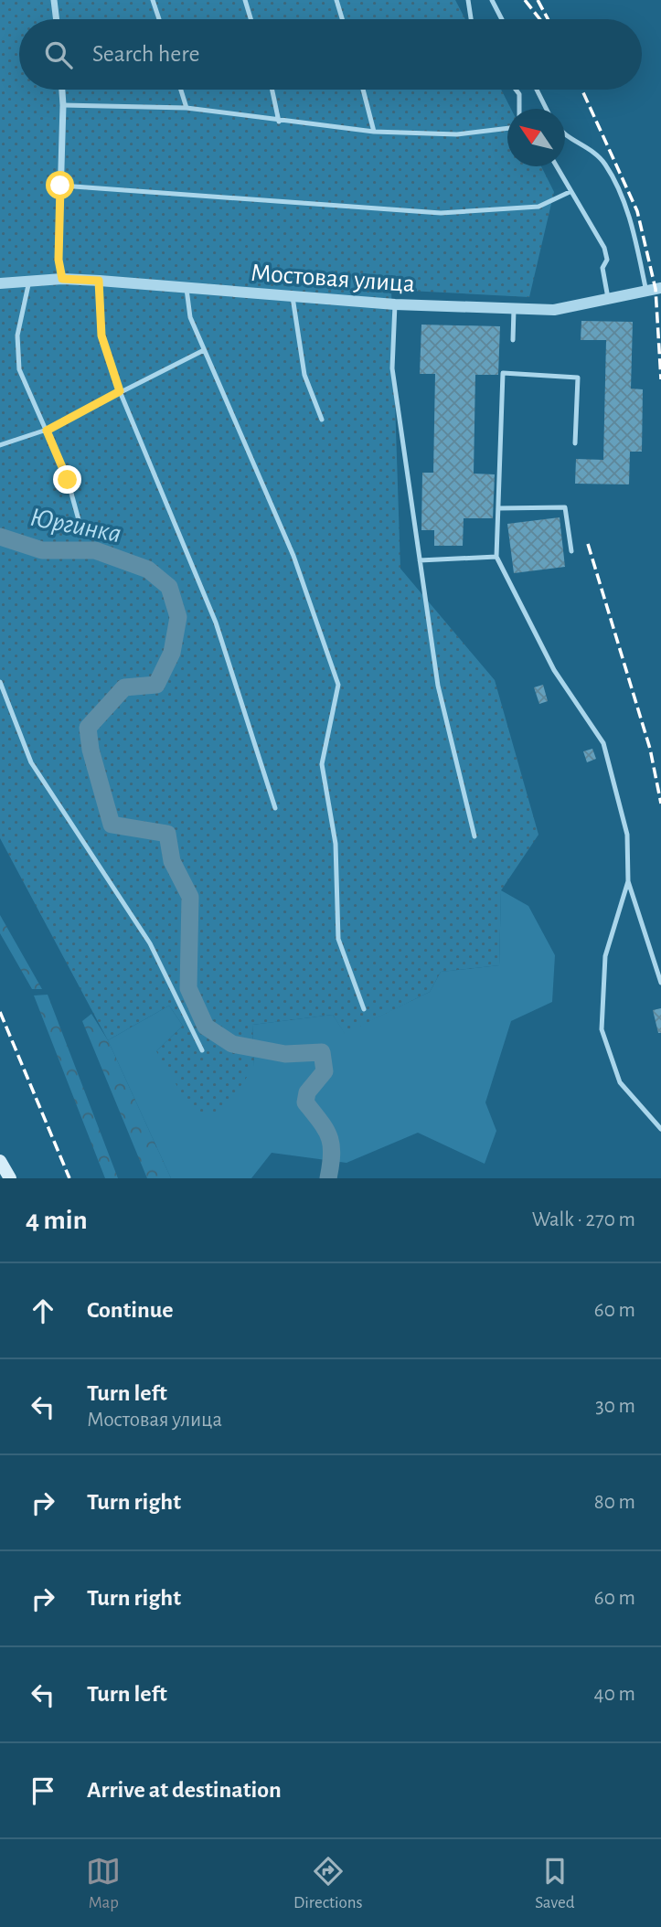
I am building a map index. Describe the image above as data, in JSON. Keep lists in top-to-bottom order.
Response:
{
  "streets": {
    "street": ["Мостовая улица"]
  },
  "water": ["Юргинка"],
  "north": "top left",
  "page": {
    "search": "Search here",
    "heading": ["4 min", "Walk · 270 m"],
    "list": [
      ["Continue", "60 m"],
      ["Turn left", "Мостовая улица", "30 m"],
      ["Turn right", "80 m"],
      ["Turn right", "60 m"],
      ["Turn left", "40 m"],
      "Arrive at destination"
    ],
    "nav": ["Map", "Directions", "Saved"]
  }
}
